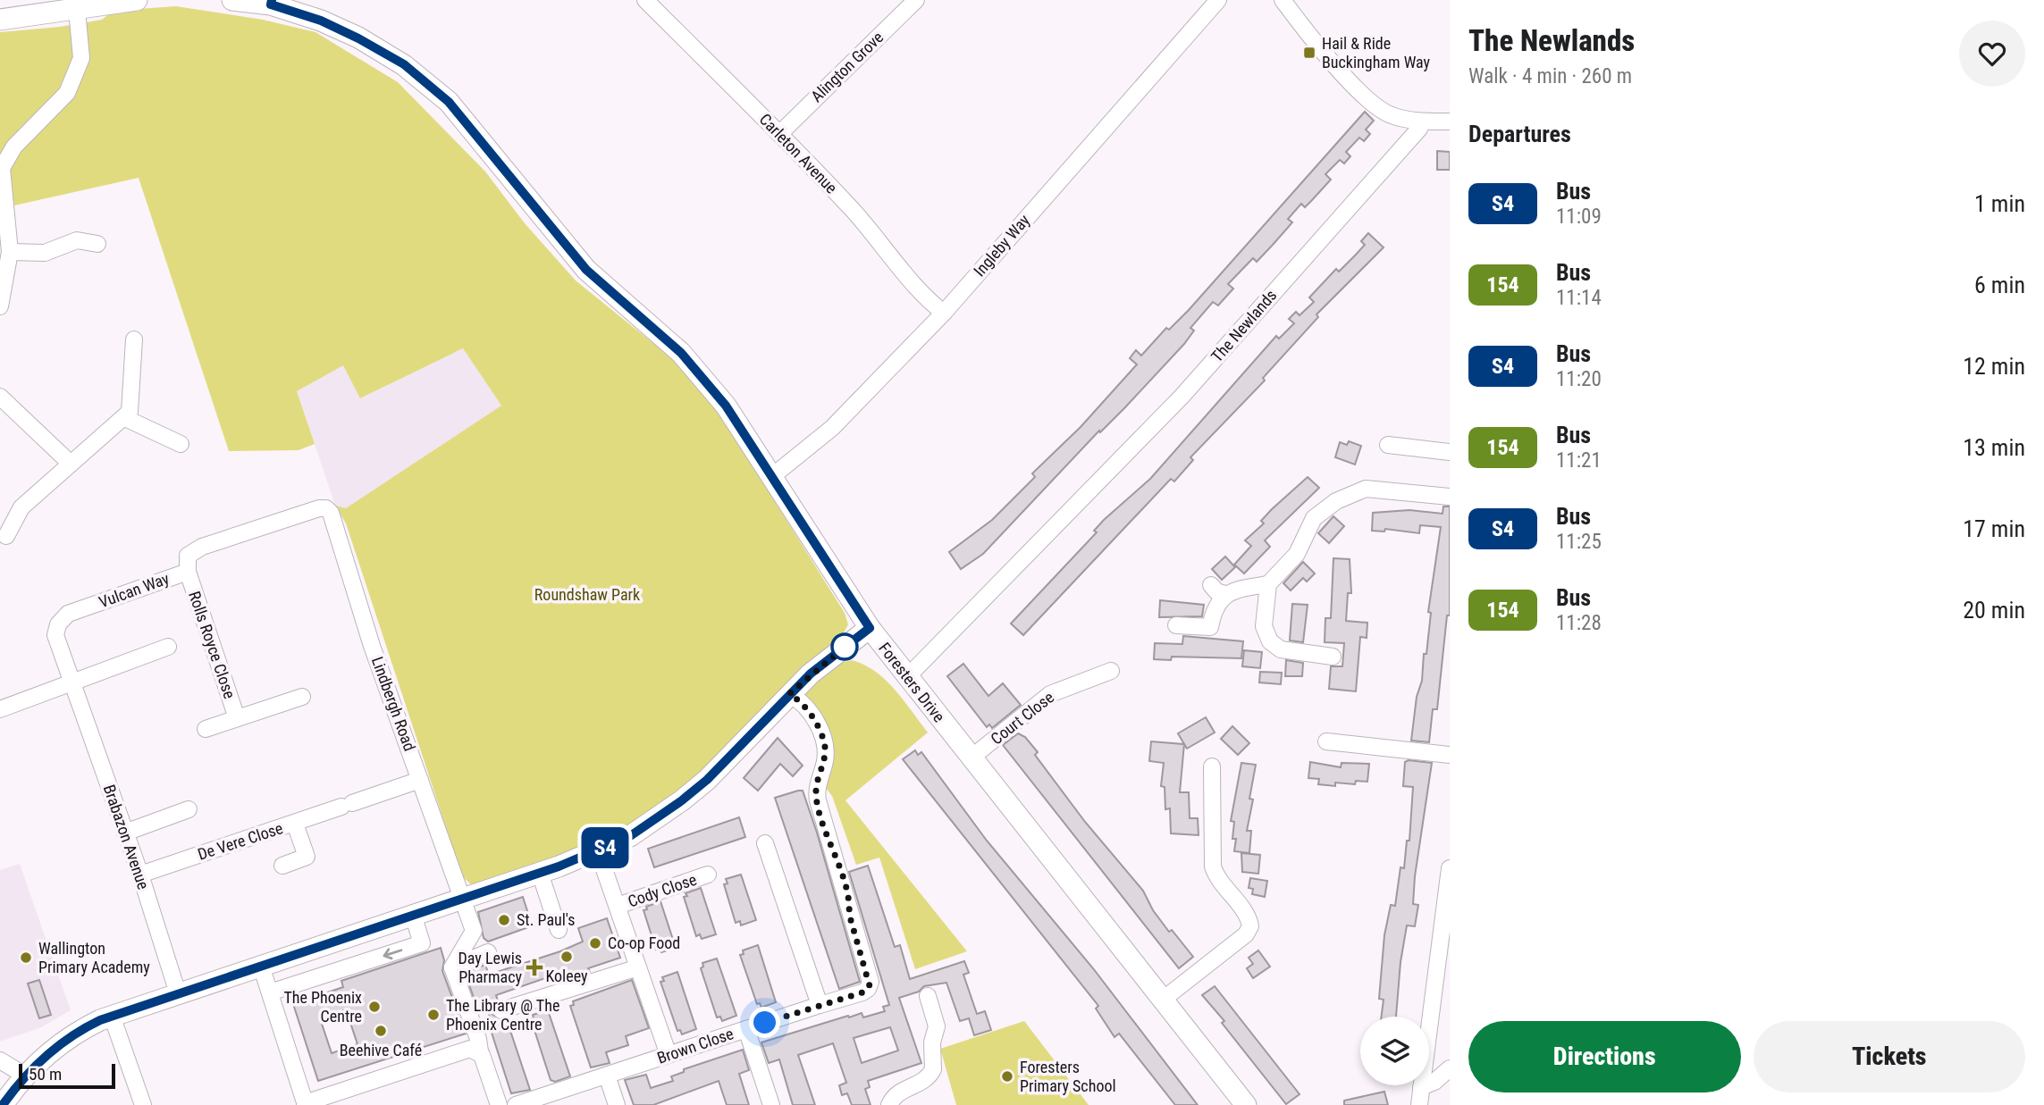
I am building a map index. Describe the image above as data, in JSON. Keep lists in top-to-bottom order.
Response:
{
  "streets": {
    "main road": ["Foresters Drive"],
    "street": [
      "Alington Grove",
      "Carleton Avenue",
      "Ingleby Way",
      "The Newlands",
      "Vulcan Way",
      "Rolls Royce Close",
      "Lindbergh Road",
      "Court Close",
      "Brabazon Avenue",
      "De Vere Close",
      "Cody Close",
      "Brown Close"
    ]
  },
  "crossings": [
    ["Alington Grove", "Carleton Avenue"],
    ["Carleton Avenue", "Ingleby Way"],
    ["Ingleby Way", "Foresters Drive"],
    ["The Newlands", "Foresters Drive"],
    ["Vulcan Way", "Rolls Royce Close"],
    ["Vulcan Way", "Lindbergh Road"],
    ["Vulcan Way", "Brabazon Avenue"],
    ["Foresters Drive", "Court Close"],
    ["Lindbergh Road", "De Vere Close"],
    ["Brabazon Avenue", "De Vere Close"]
  ],
  "parks": ["Roundshaw Park"],
  "places": {
    "transit": ["Hail & Ride Buckingham Way"],
    "other": [
      "St. Paul's",
      "Co-op Food",
      "Koleey",
      "Wallington Primary Academy",
      "The Phoenix Centre",
      "The Library @ The Phoenix Centre",
      "Beehive Café",
      "Foresters Primary School"
    ],
    "health": ["Day Lewis Pharmacy"]
  },
  "lines": ["bus line S4"],
  "scale_bar": "50 m",
  "page": {
    "on_map": "S4",
    "heading": [
      ["The Newlands", "Walk · 4 min · 260 m"],
      "Departures"
    ],
    "list": [
      {
        "mark": "S4",
        "name": "Bus",
        "note": "11:09",
        "value": "1 min"
      },
      {
        "mark": "154",
        "name": "Bus",
        "note": "11:14",
        "value": "6 min"
      },
      {
        "mark": "S4",
        "name": "Bus",
        "note": "11:20",
        "value": "12 min"
      },
      {
        "mark": "154",
        "name": "Bus",
        "note": "11:21",
        "value": "13 min"
      },
      {
        "mark": "S4",
        "name": "Bus",
        "note": "11:25",
        "value": "17 min"
      },
      {
        "mark": "154",
        "name": "Bus",
        "note": "11:28",
        "value": "20 min"
      }
    ],
    "buttons": ["Directions", "Tickets"],
    "scale": "50 m"
  }
}
